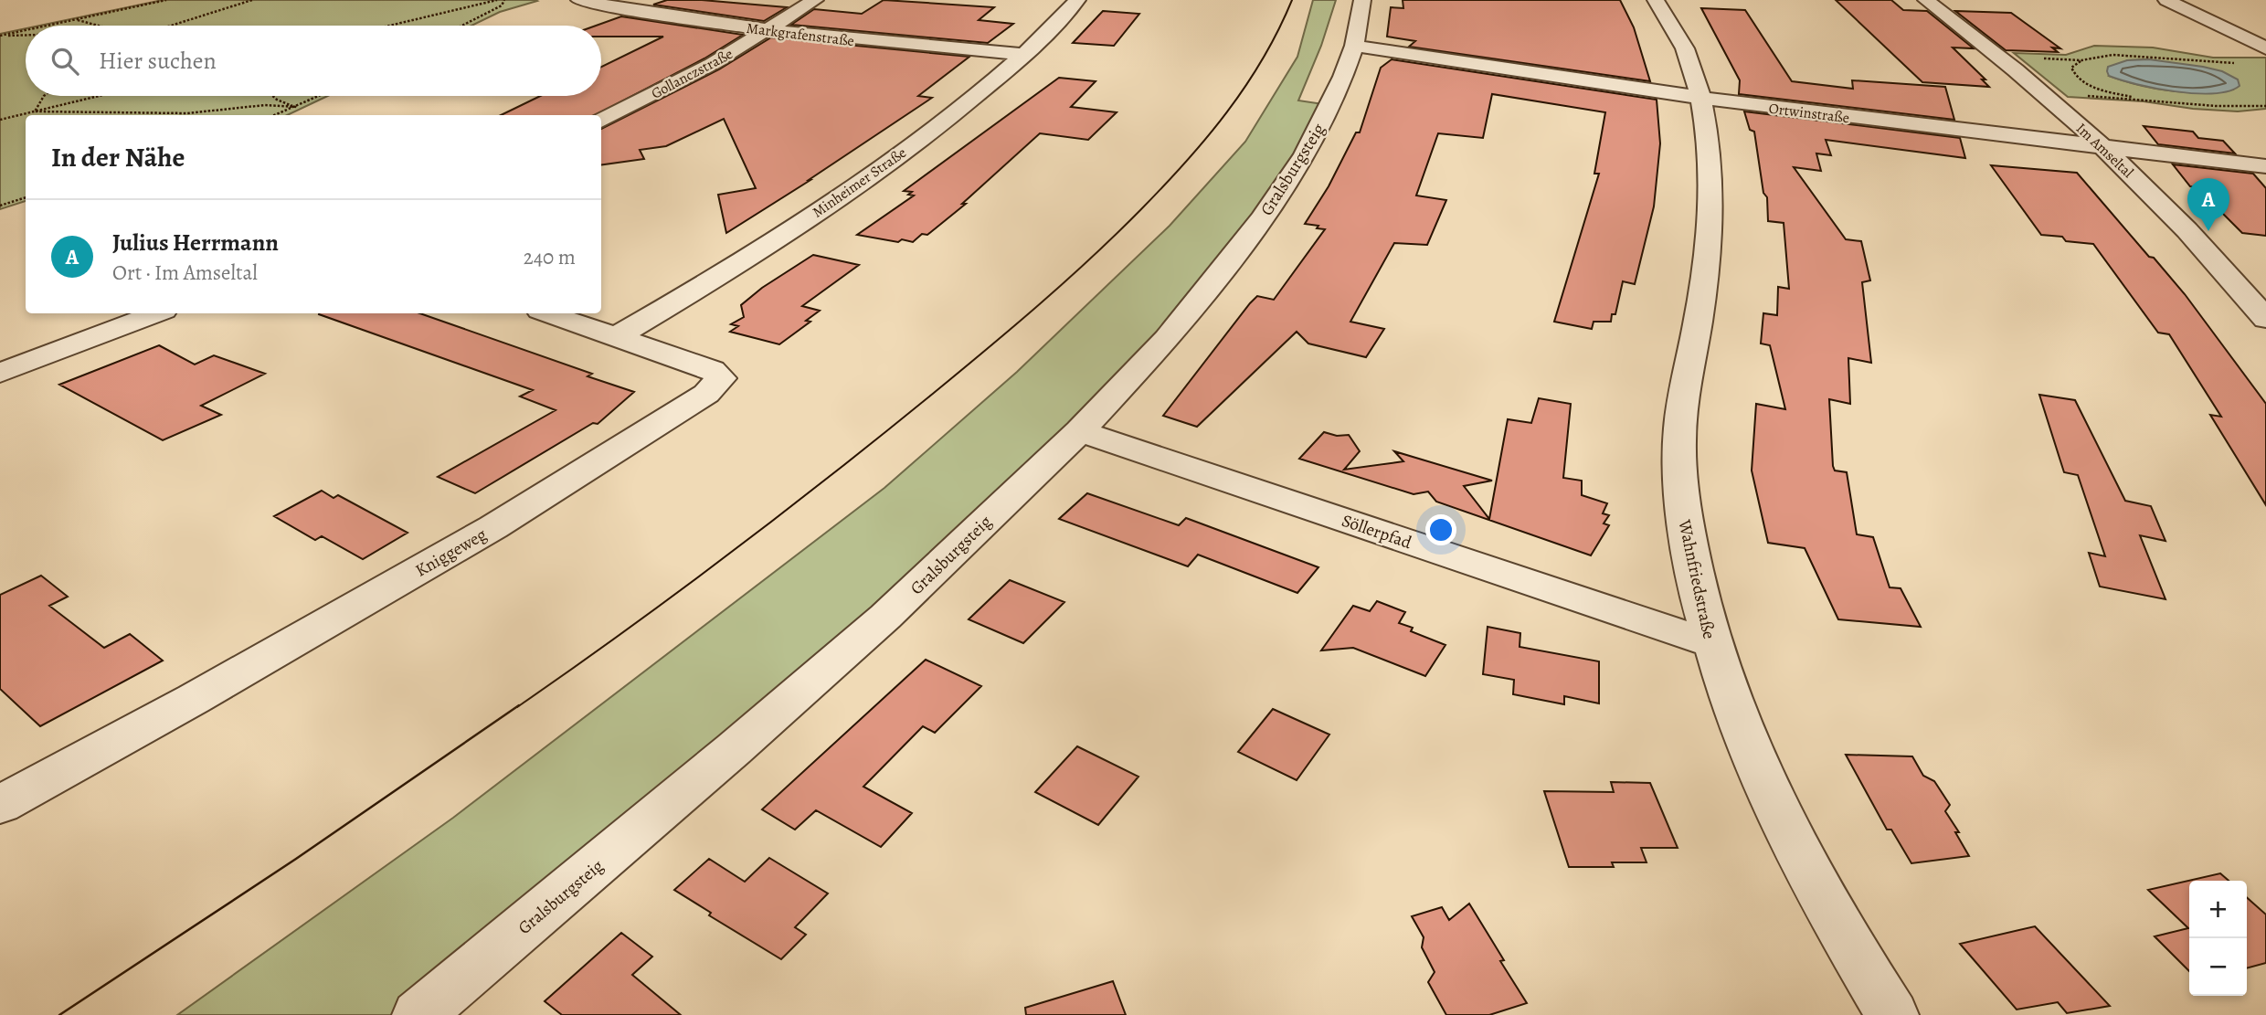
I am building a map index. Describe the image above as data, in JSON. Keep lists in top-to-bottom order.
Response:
{
  "streets": {
    "street": [
      "Markgrafenstraße",
      "Gollanczstraße",
      "Ortwinstraße",
      "Im Amseltal",
      "Gralsburgsteig",
      "Minheimer Straße",
      "Söllerpfad",
      "Kniggeweg",
      "Wahnfriedstraße"
    ]
  },
  "crossings": [
    ["Markgrafenstraße", "Gollanczstraße"],
    ["Markgrafenstraße", "Minheimer Straße"],
    ["Ortwinstraße", "Im Amseltal"],
    ["Ortwinstraße", "Gralsburgsteig"],
    ["Ortwinstraße", "Wahnfriedstraße"],
    ["Gralsburgsteig", "Söllerpfad"],
    ["Minheimer Straße", "Kniggeweg"],
    ["Söllerpfad", "Wahnfriedstraße"]
  ],
  "page": {
    "search": "Hier suchen",
    "heading": "In der Nähe",
    "pins": "A",
    "list": [
      {
        "mark": "A",
        "name": "Julius Herrmann",
        "note": "Ort · Im Amseltal",
        "value": "240 m"
      }
    ],
    "map_buttons": ["+", "−"]
  }
}
